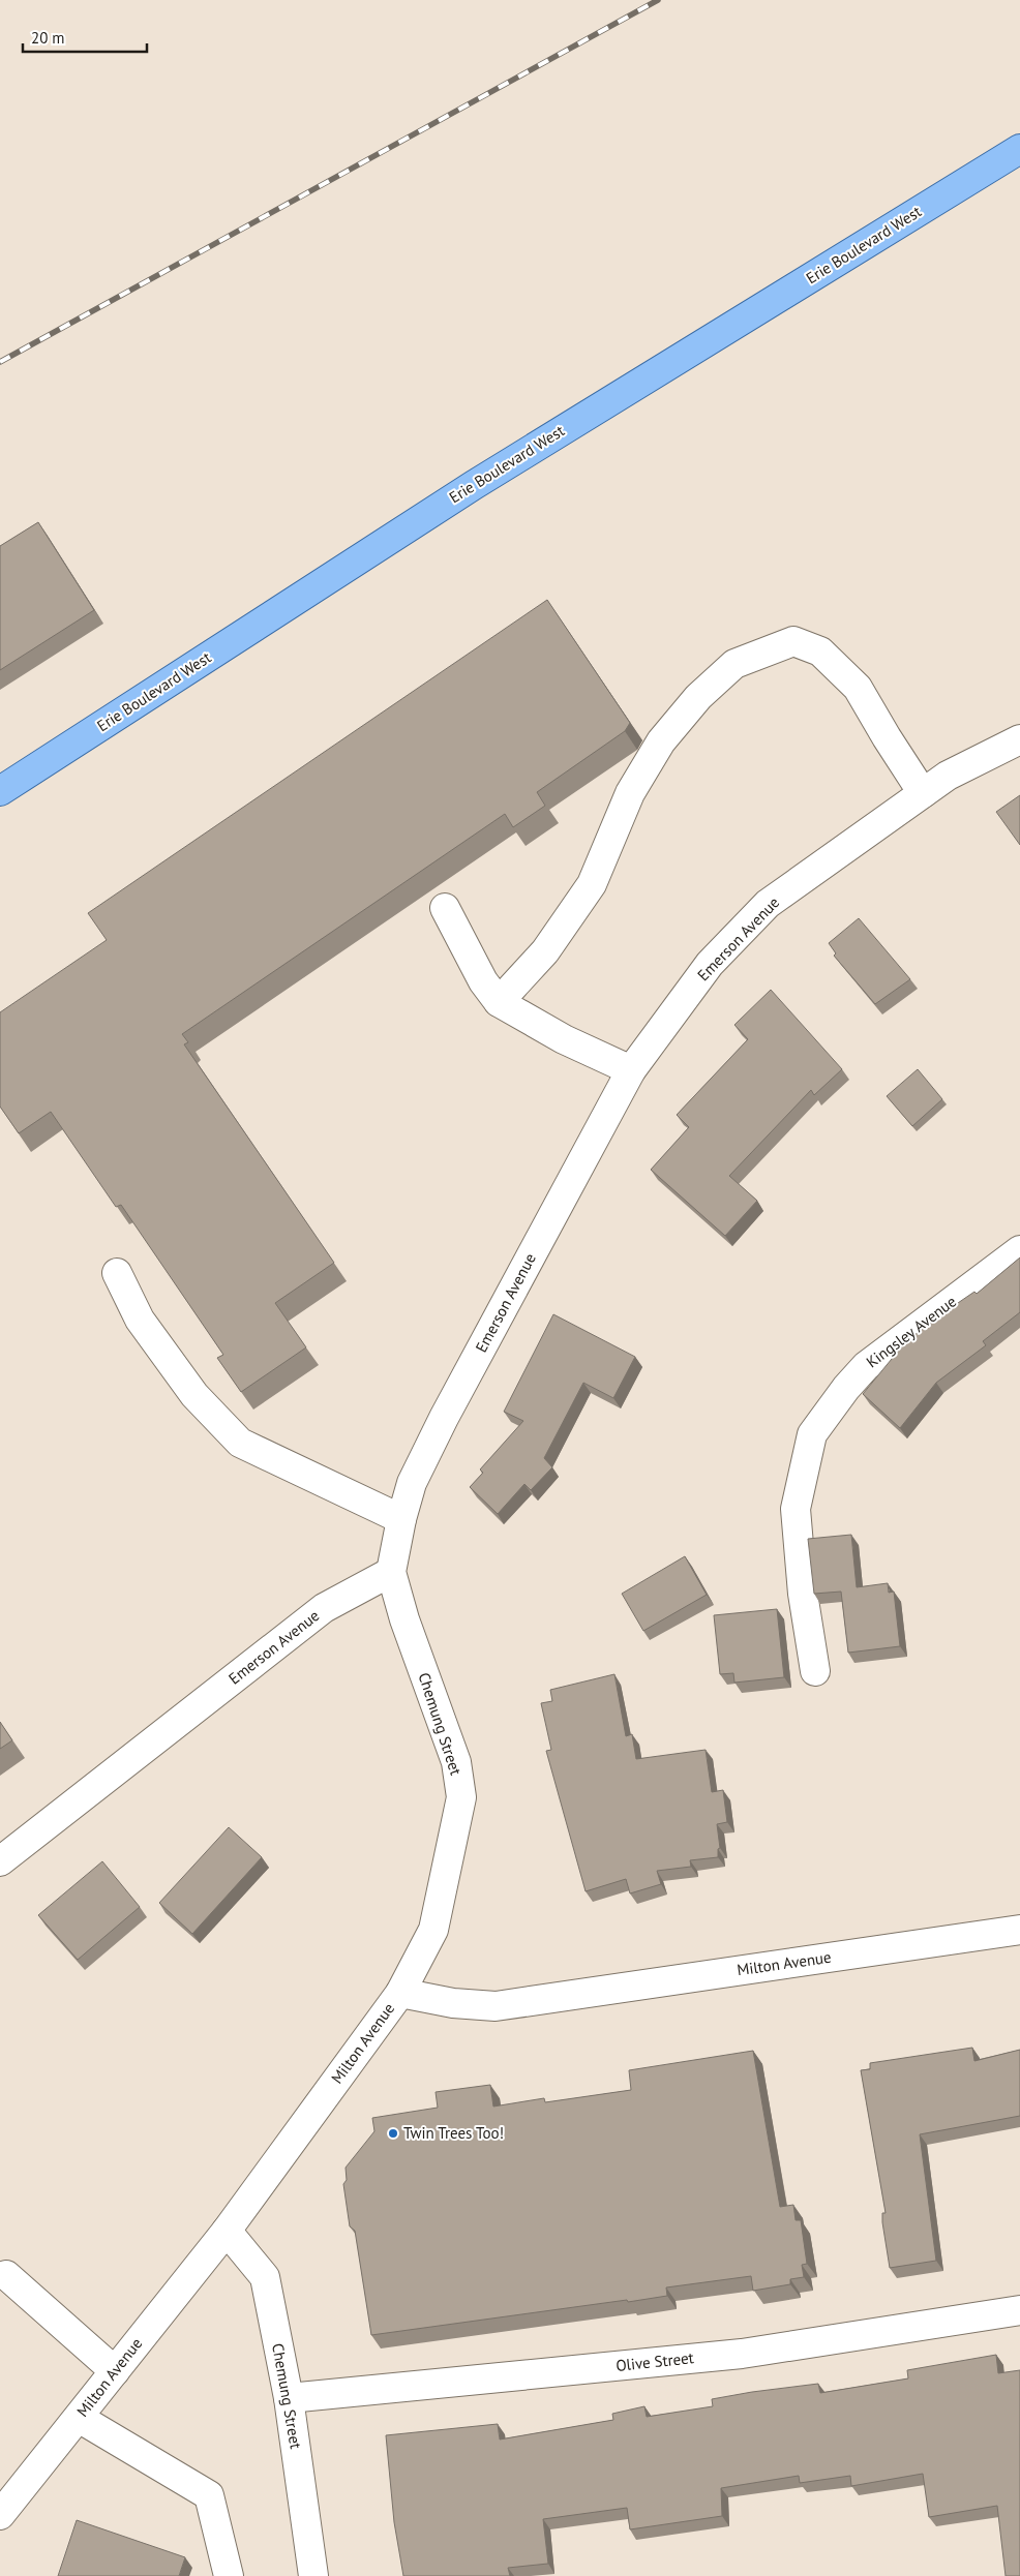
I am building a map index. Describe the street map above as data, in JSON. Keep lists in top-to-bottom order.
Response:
{
  "streets": {
    "main road": ["Erie Boulevard West"],
    "street": [
      "Emerson Avenue",
      "Kingsley Avenue",
      "Chemung Street",
      "Milton Avenue",
      "Olive Street"
    ]
  },
  "crossings": [
    ["Emerson Avenue", "Chemung Street"],
    ["Chemung Street", "Milton Avenue"],
    ["Chemung Street", "Olive Street"]
  ],
  "places": ["Twin Trees Too!"],
  "scale_bar": "20 m"
}
